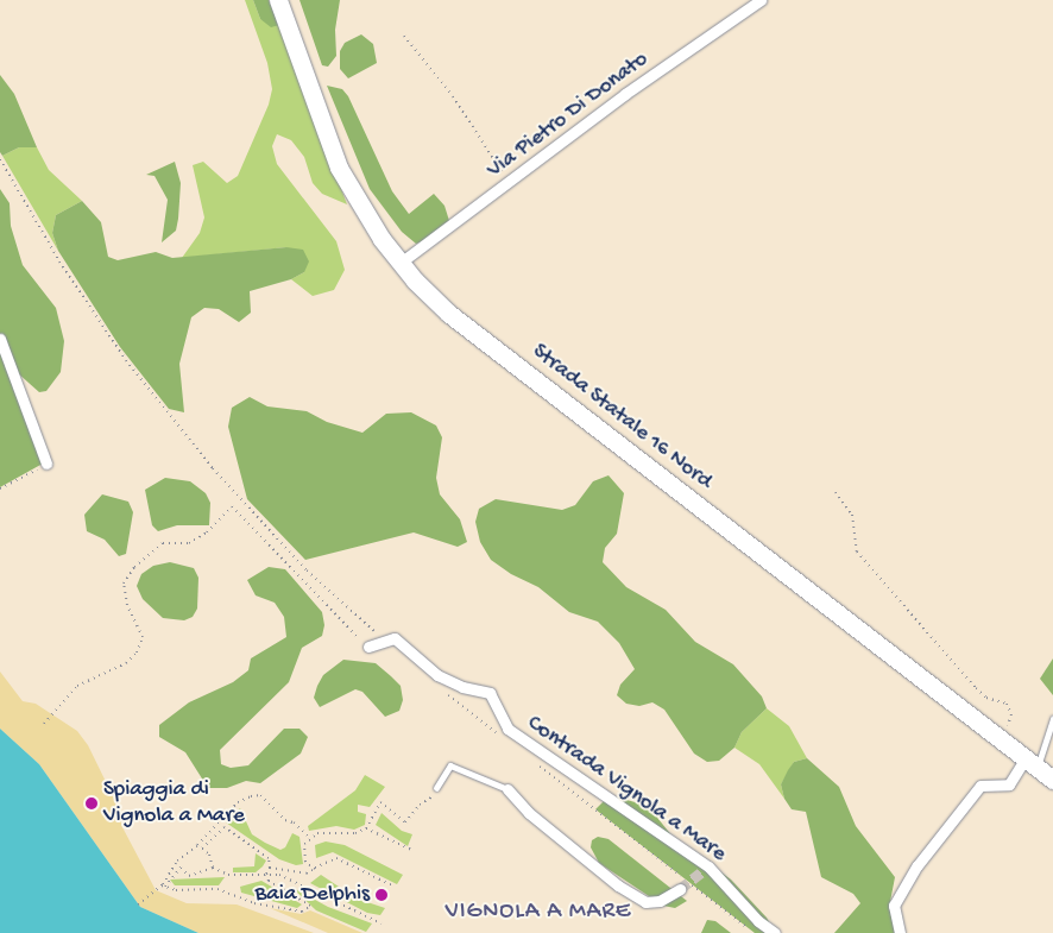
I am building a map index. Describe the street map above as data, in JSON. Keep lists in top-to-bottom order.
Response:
{
  "streets": {
    "main road": ["Strada Statale 16 Nord"],
    "street": ["Via Pietro Di Donato", "Contrada Vignola a Mare"]
  },
  "crossings": [
    ["Via Pietro Di Donato", "Strada Statale 16 Nord"]
  ],
  "districts": ["VIGNOLA A MARE"],
  "places": ["Spiaggia di Vignola a Mare", "Baia Delphis"]
}
